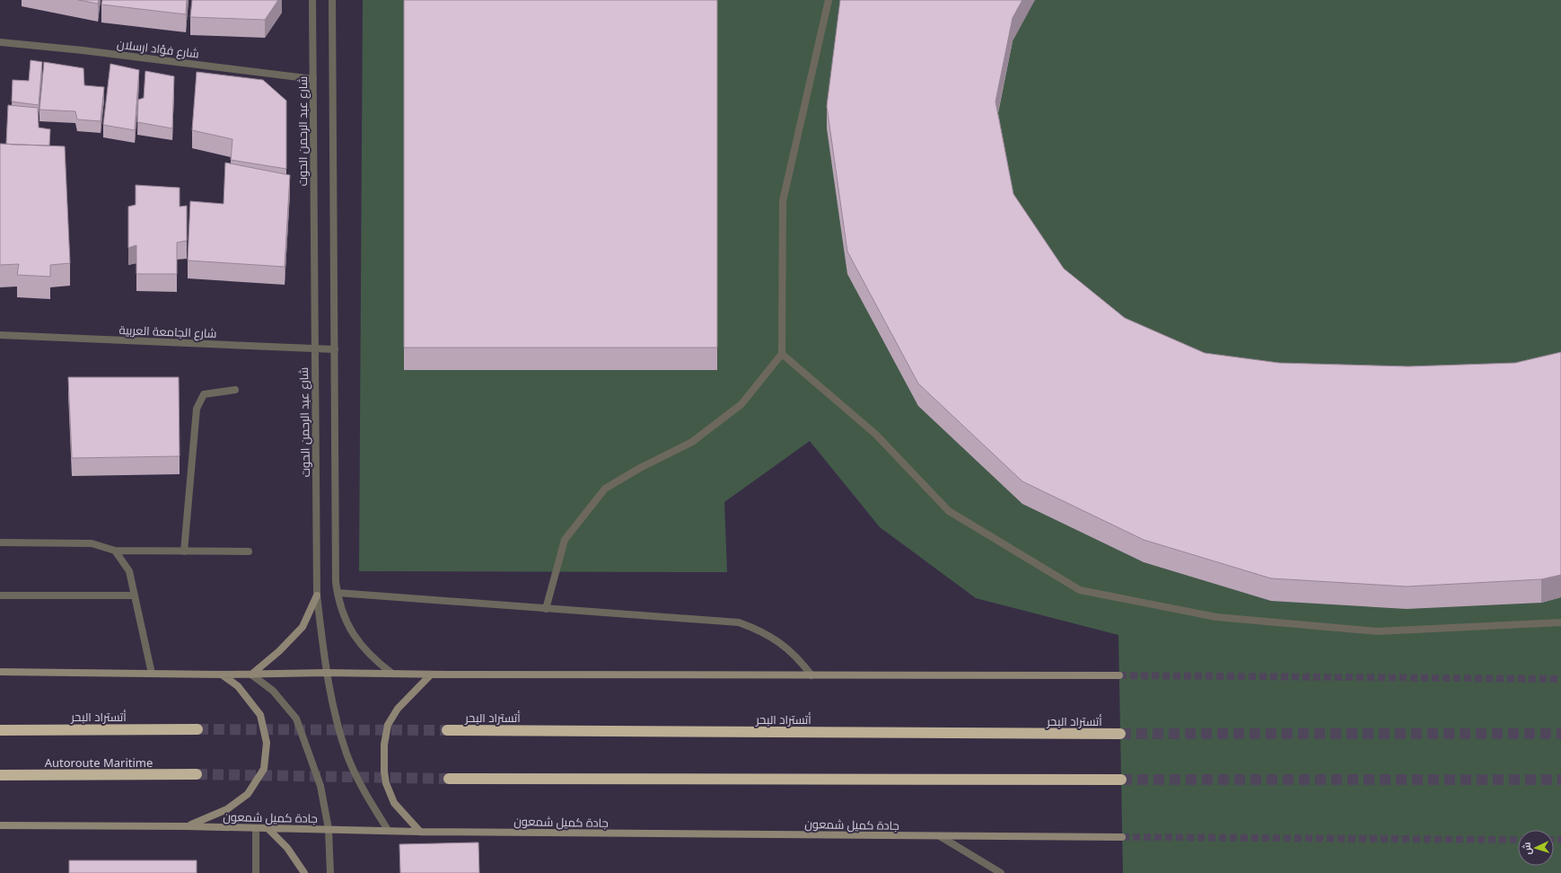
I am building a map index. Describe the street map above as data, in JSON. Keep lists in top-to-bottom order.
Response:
{
  "streets": {
    "highway": ["أتستراد البحر", "Autoroute Maritime"],
    "main road": ["جادة كميل شمعون"],
    "street": ["شارع فؤاد ارسلان", "شارع عبد الرحمن الحوت", "شارع الجامعة العربية"]
  },
  "crossings": [
    ["شارع فؤاد ارسلان", "شارع عبد الرحمن الحوت"],
    ["شارع عبد الرحمن الحوت", "شارع الجامعة العربية"],
    ["شارع عبد الرحمن الحوت", "جادة كميل شمعون"]
  ],
  "north": "left"
}
